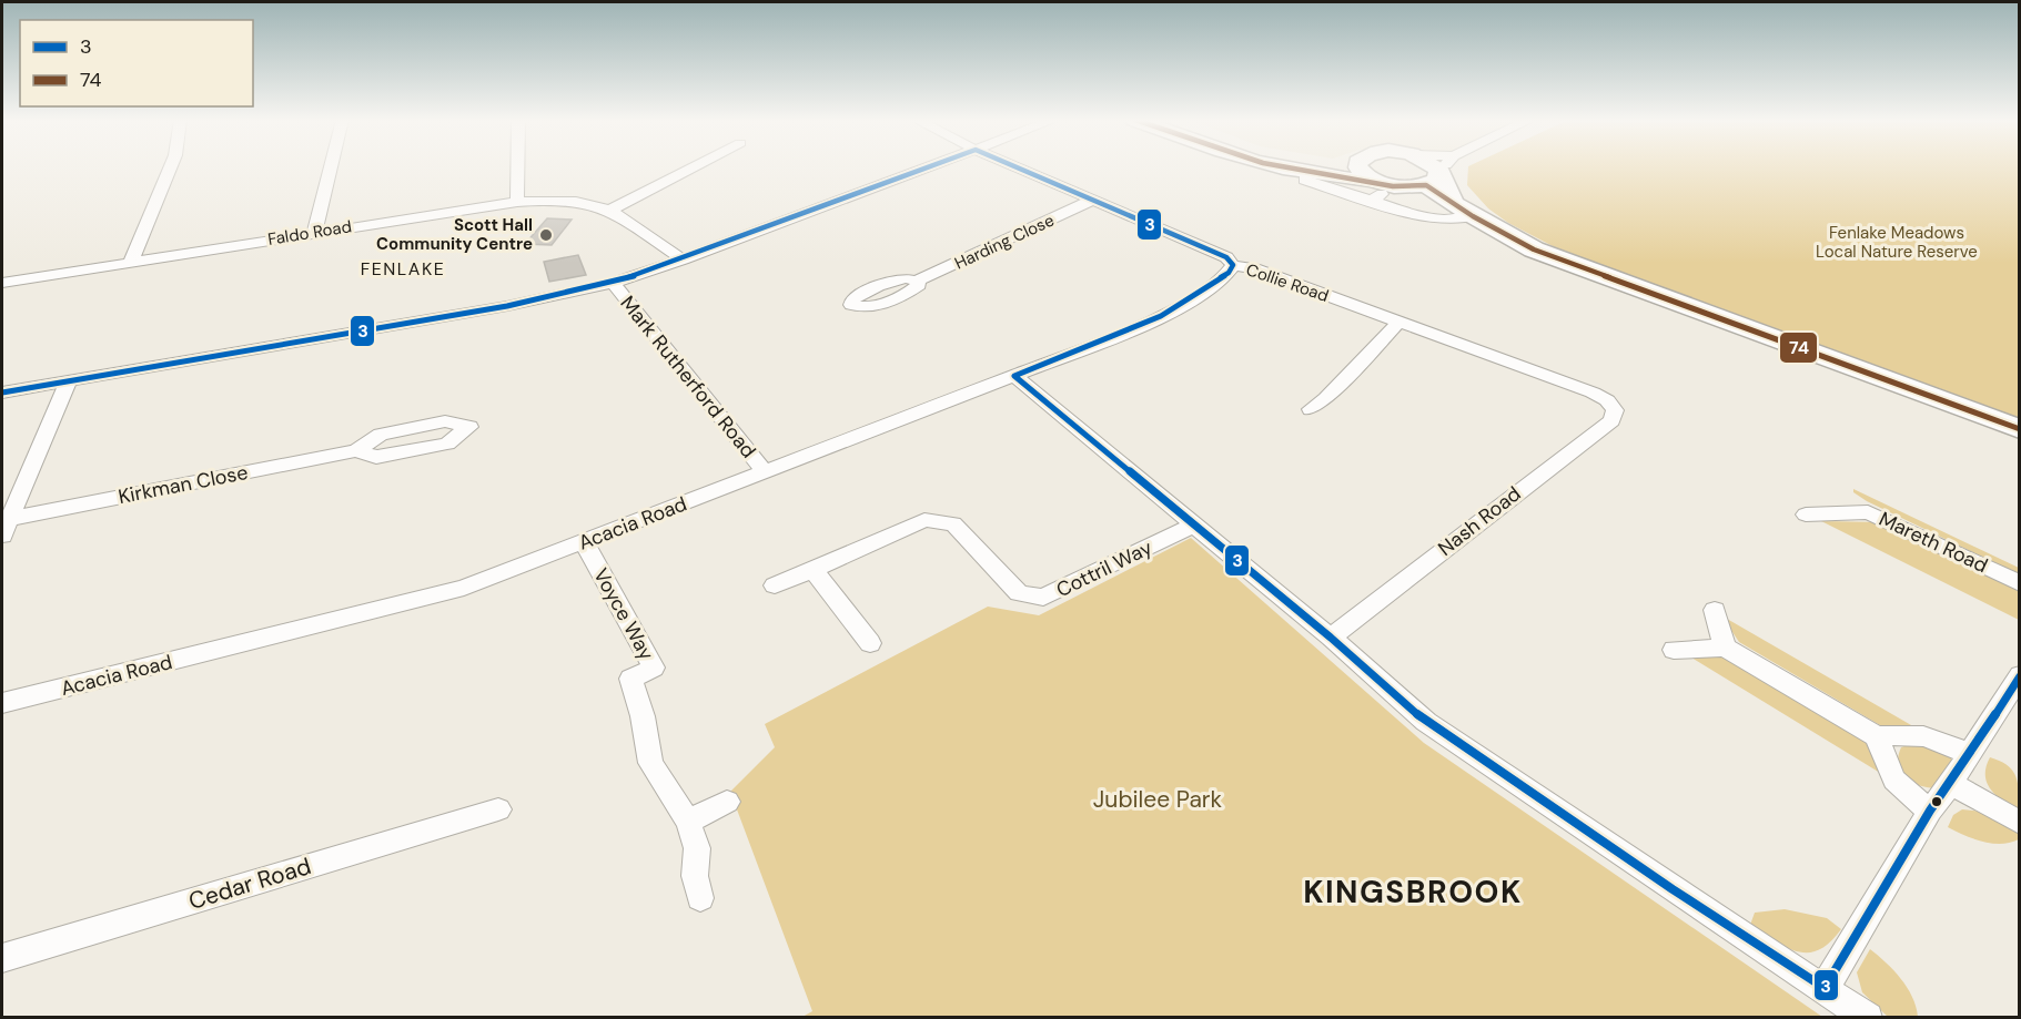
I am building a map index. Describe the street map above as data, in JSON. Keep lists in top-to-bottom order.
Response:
{
  "streets": {
    "street": [
      "Faldo Road",
      "Harding Close",
      "Collie Road",
      "Mark Rutherford Road",
      "Kirkman Close",
      "Nash Road",
      "Acacia Road",
      "Mareth Road",
      "Cottril Way",
      "Voyce Way",
      "Cedar Road"
    ]
  },
  "crossings": [
    ["Harding Close", "Collie Road"],
    ["Collie Road", "Nash Road"],
    ["Collie Road", "Acacia Road"],
    ["Mark Rutherford Road", "Acacia Road"],
    ["Acacia Road", "Voyce Way"]
  ],
  "districts": ["FENLAKE", "KINGSBROOK"],
  "parks": ["Fenlake Meadows Local Nature Reserve", "Jubilee Park"],
  "places": ["Scott Hall Community Centre"],
  "lines": ["transit line 3", "transit line 74"],
  "legend": ["3", "74"]
}
